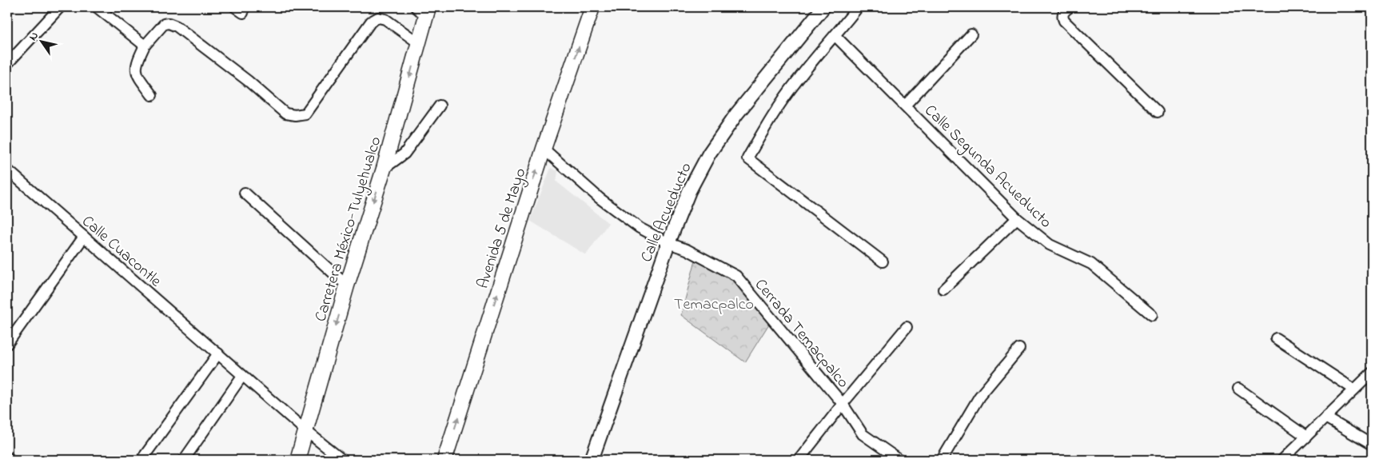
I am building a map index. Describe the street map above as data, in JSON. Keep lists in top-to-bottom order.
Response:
{
  "streets": {
    "main road": ["Avenida 5 de Mayo", "Carretera México-Tulyehualco"],
    "street": [
      "Calle Segunda Acueducto",
      "Calle Acueducto",
      "Calle Cuacontle",
      "Cerrada Temacpalco"
    ]
  },
  "crossings": [
    ["Calle Acueducto", "Cerrada Temacpalco"],
    ["Avenida 5 de Mayo", "Cerrada Temacpalco"],
    ["Carretera México-Tulyehualco", "Calle Cuacontle"]
  ],
  "one_way": ["Avenida 5 de Mayo", "Carretera México-Tulyehualco"],
  "parks": ["Temacpalco"],
  "north": "top left"
}
